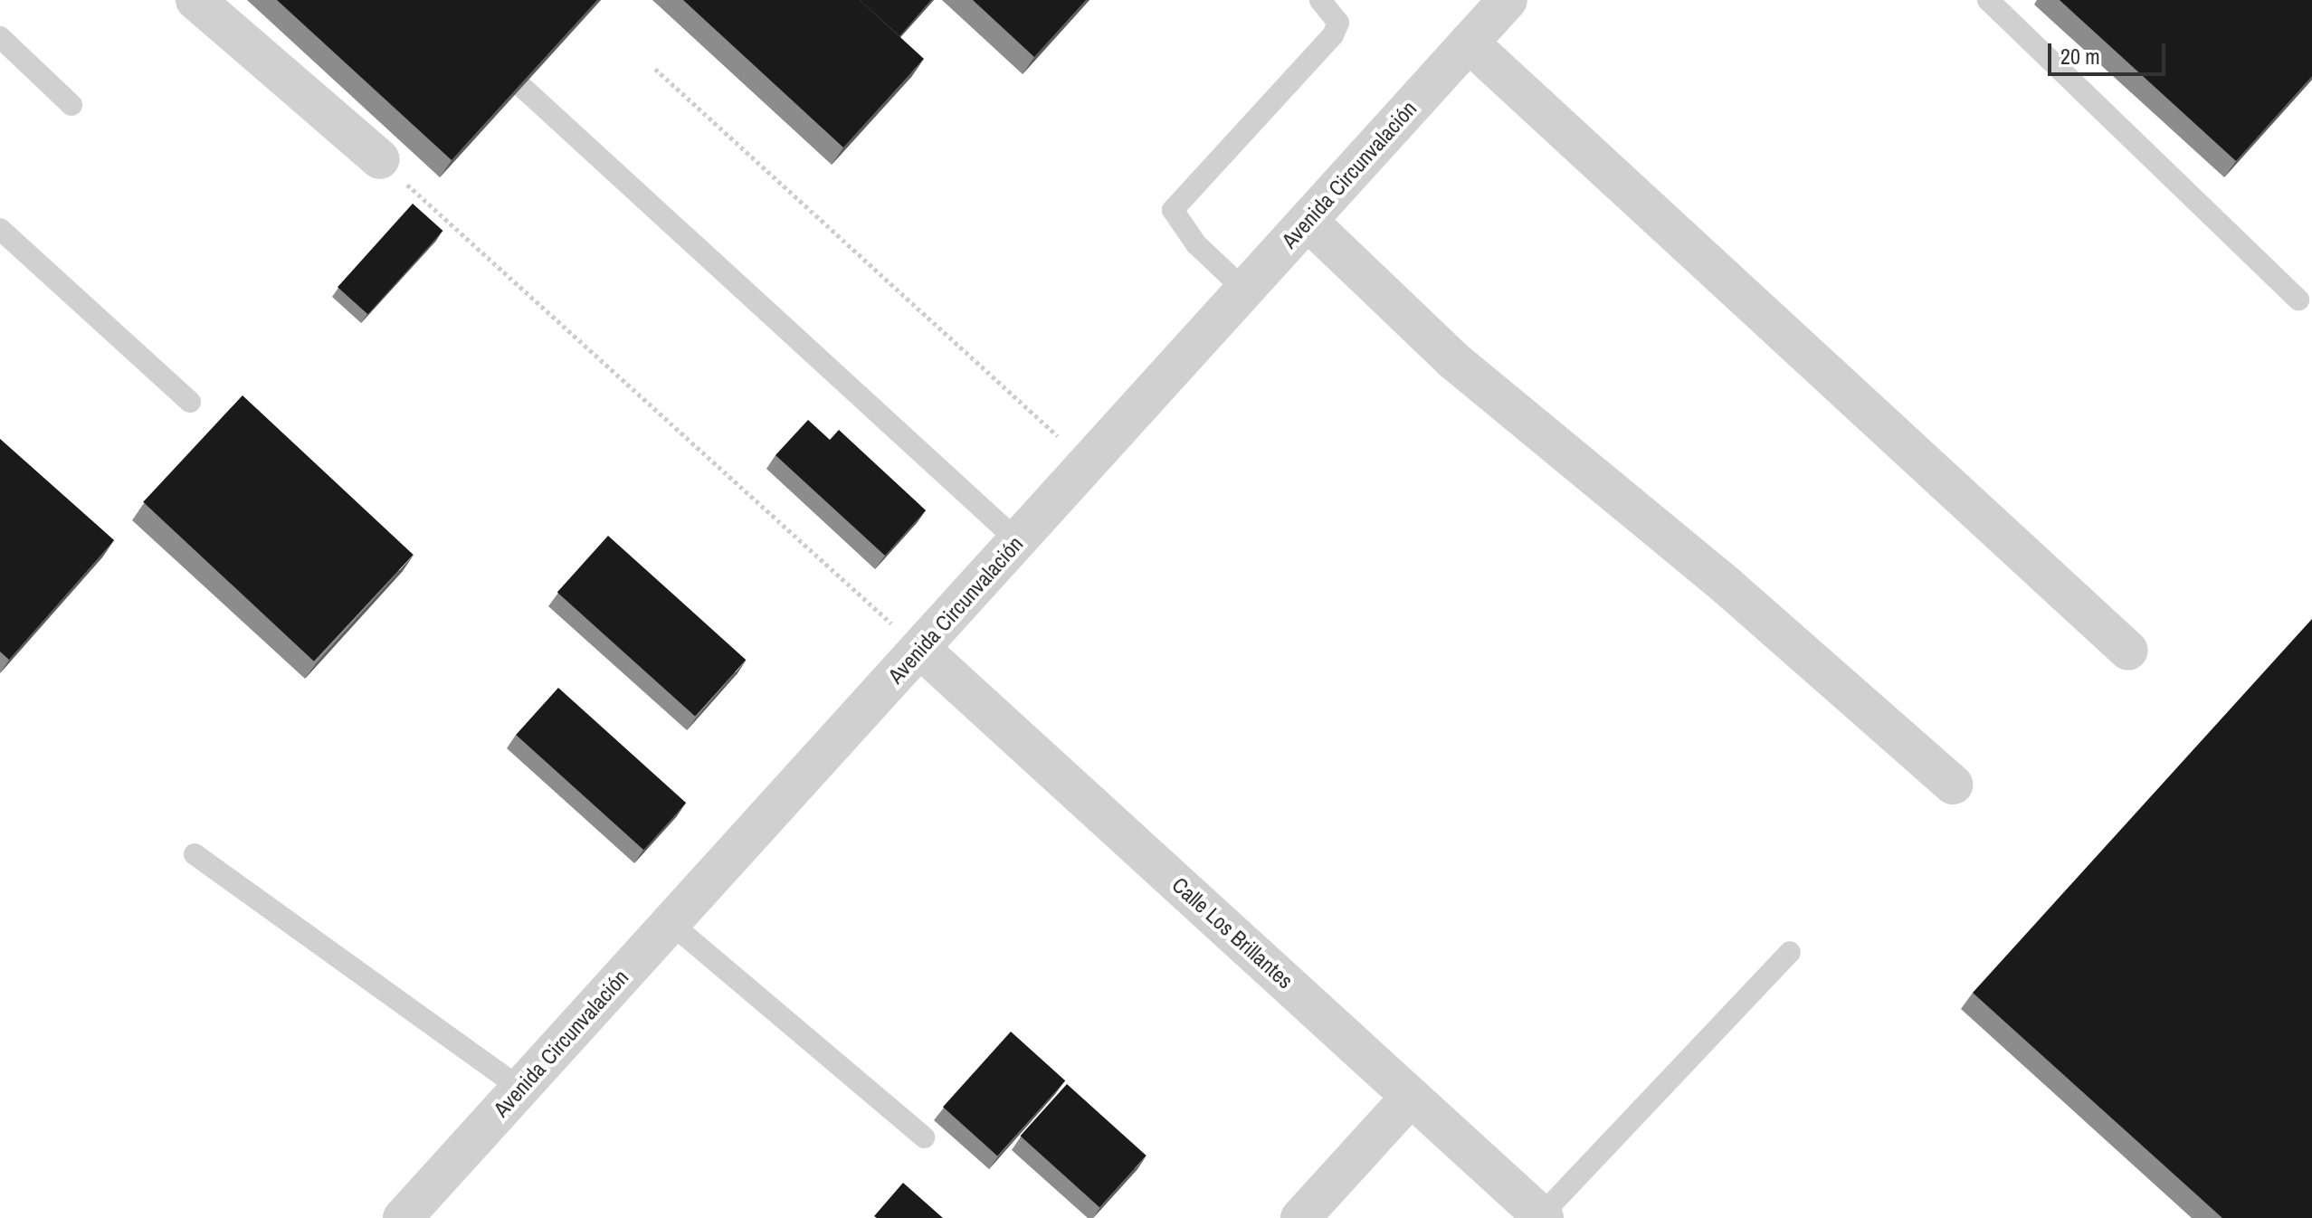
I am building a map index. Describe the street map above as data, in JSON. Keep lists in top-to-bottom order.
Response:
{
  "streets": {
    "street": ["Avenida Circunvalación", "Calle Los Brillantes"]
  },
  "crossings": [
    ["Avenida Circunvalación", "Calle Los Brillantes"]
  ],
  "scale_bar": "20 m"
}
